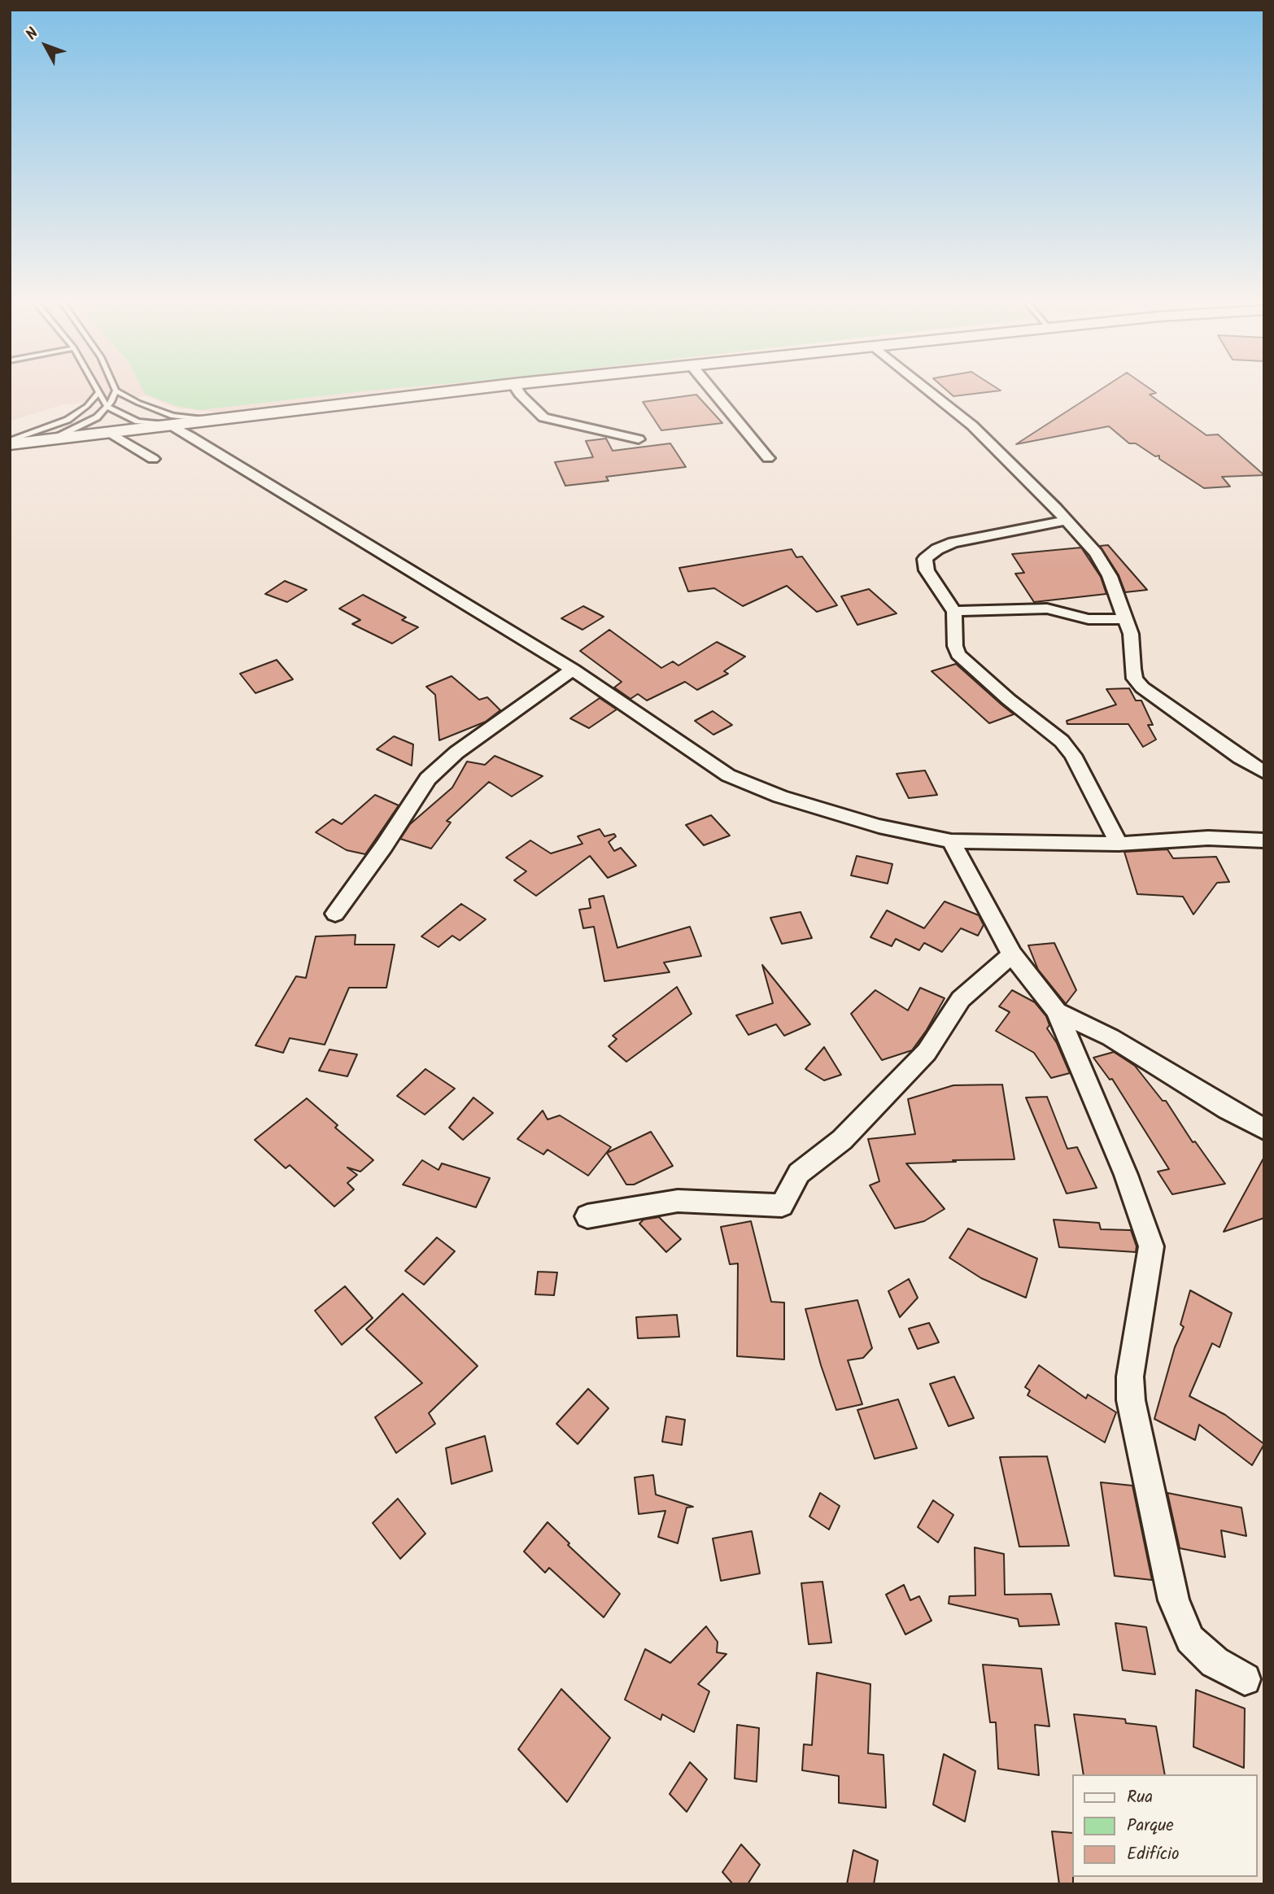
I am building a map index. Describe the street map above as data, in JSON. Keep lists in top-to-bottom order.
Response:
{
  "legend": ["Rua", "Parque", "Edifício"],
  "north": "top left"
}
